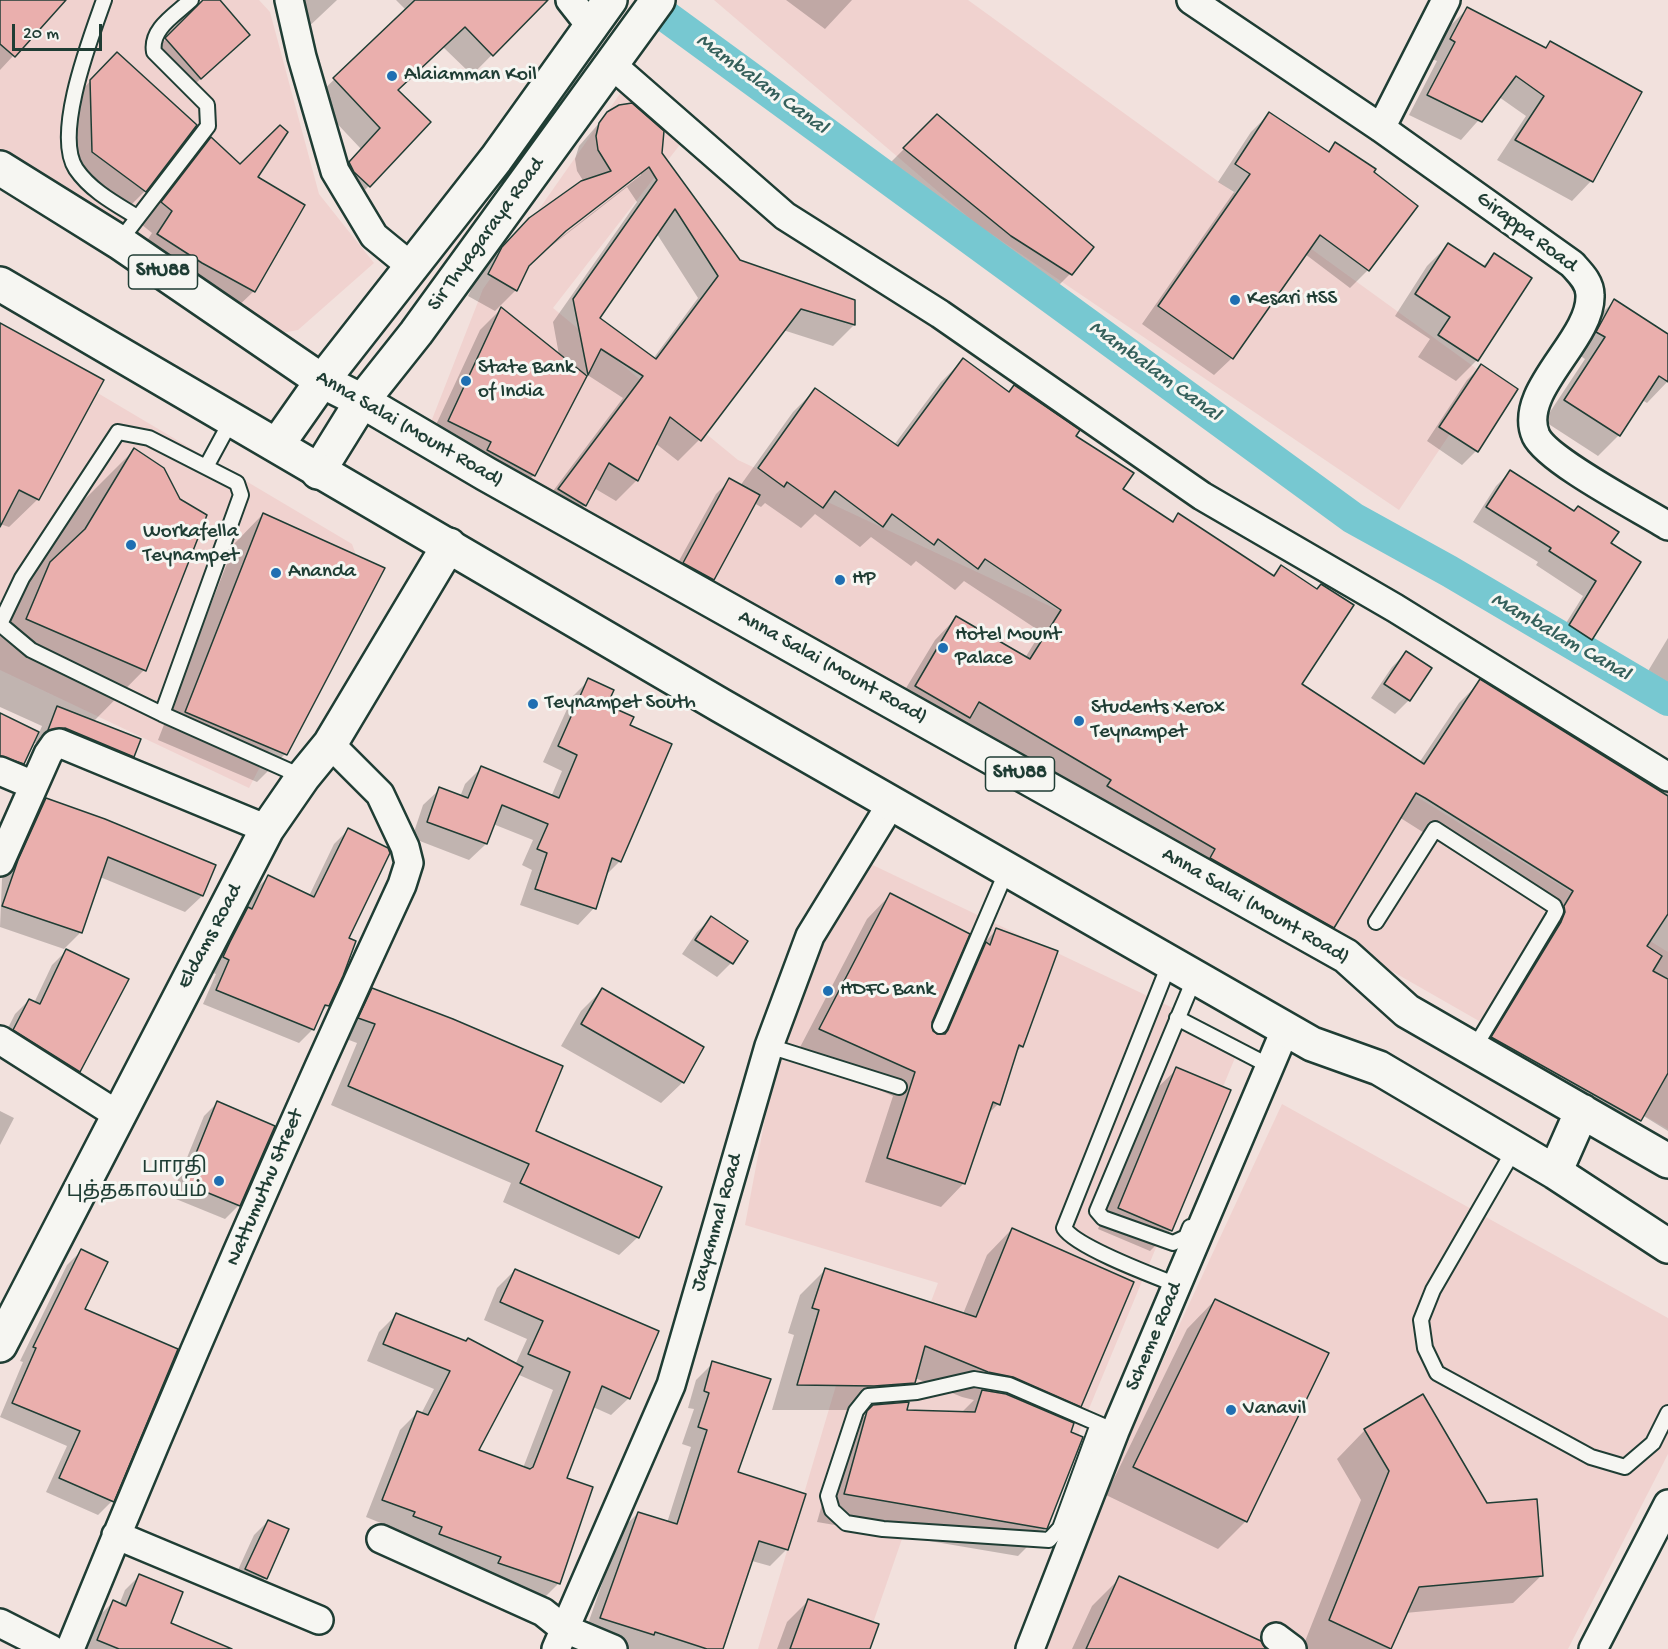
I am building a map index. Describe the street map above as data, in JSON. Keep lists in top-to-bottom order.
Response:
{
  "streets": {
    "main road": [
      "Sir Thyagaraya Road",
      "SHU88",
      "Anna Salai (Mount Road)",
      "Eldams Road"
    ],
    "street": [
      "Girappa Road",
      "Nattumuthu Street",
      "Jayammal Road",
      "Scheme Road"
    ]
  },
  "crossings": [
    ["Sir Thyagaraya Road", "Anna Salai (Mount Road)"],
    ["Eldams Road", "Nattumuthu Street"]
  ],
  "water": ["Mambalam Canal"],
  "places": [
    "Alaiamman Koil",
    "Kesari HSS",
    "State Bank of India",
    "Workafella Teynampet",
    "Ananda",
    "HP",
    "Hotel Mount Palace",
    "Teynampet South",
    "Students Xerox Teynampet",
    "HDFC Bank",
    "பாரதி புத்தகாலயம்",
    "Vanavil"
  ],
  "scale_bar": "20 m"
}
